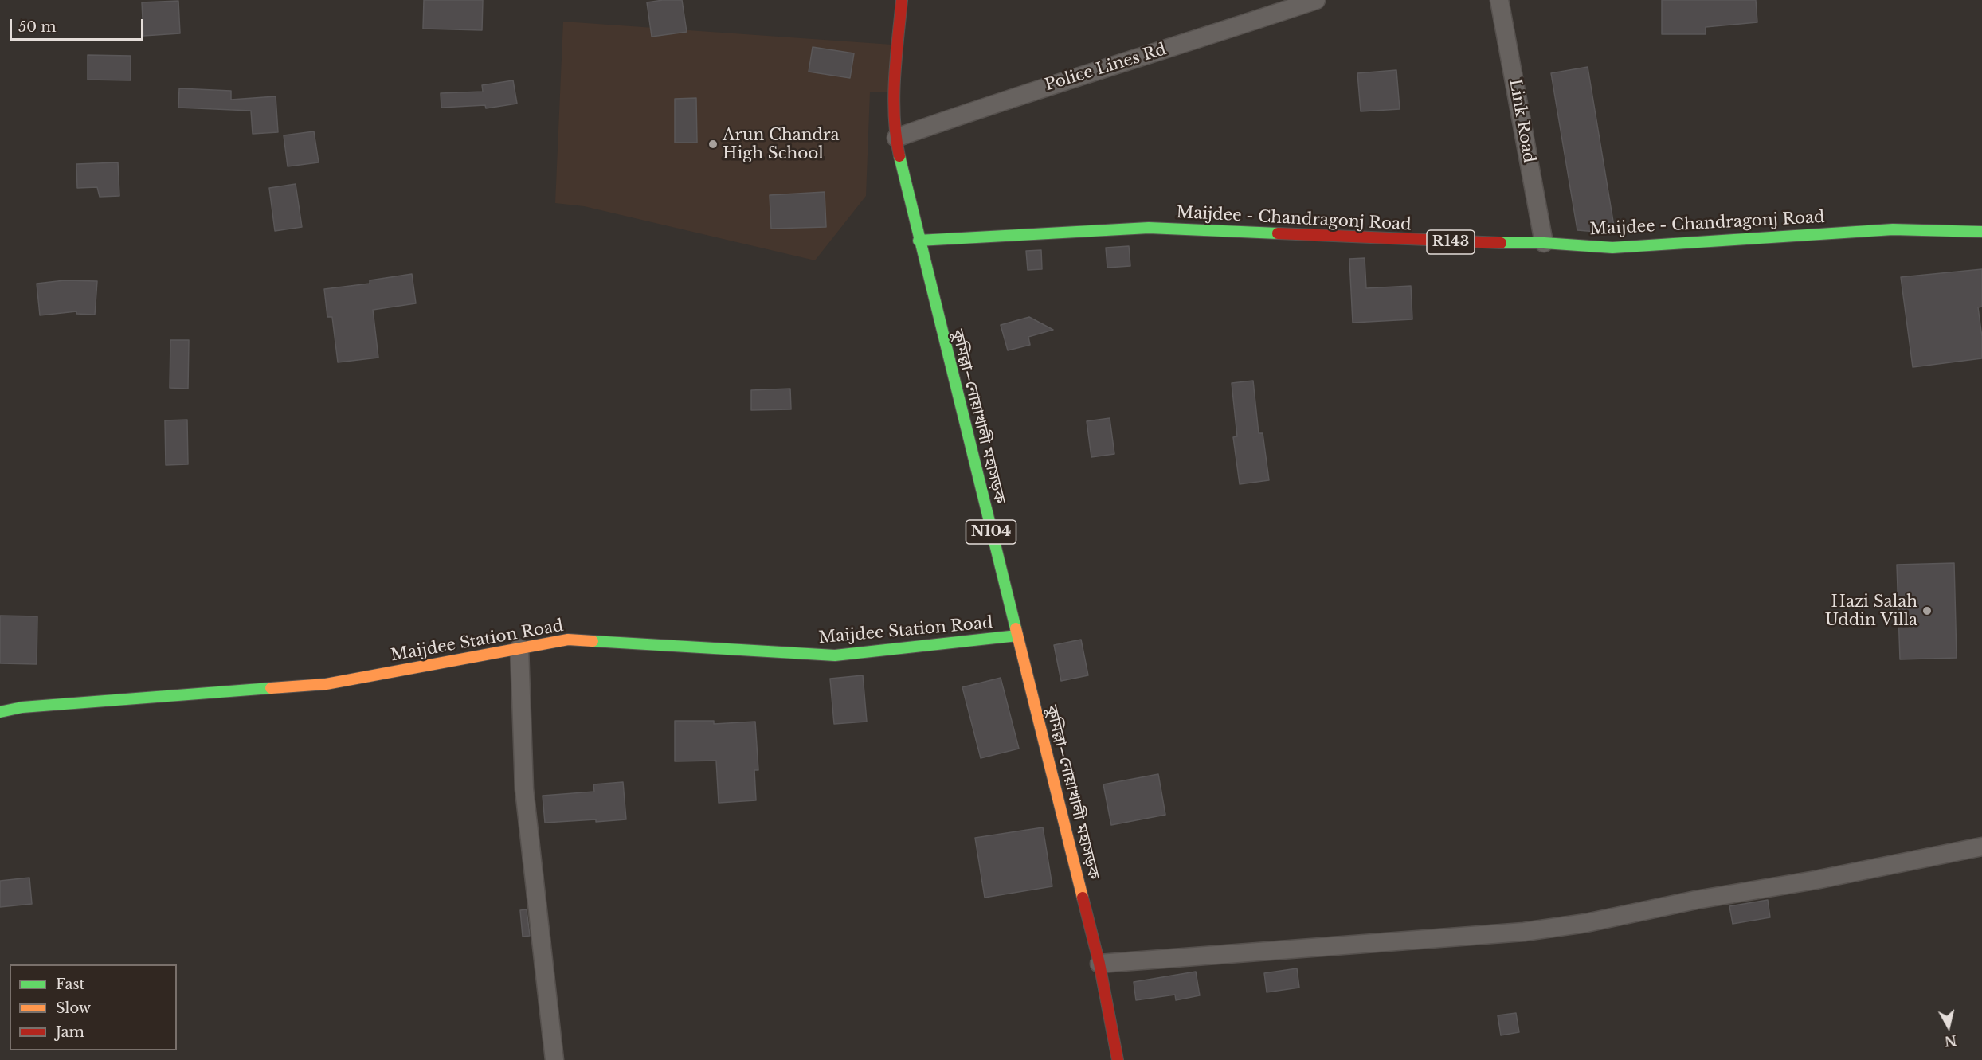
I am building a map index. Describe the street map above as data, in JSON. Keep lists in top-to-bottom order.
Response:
{
  "streets": {
    "main road": [
      "Maijdee - Chandragonj Road",
      "R143",
      "কুমিল্লা–নোয়াখালী মহাসড়ক",
      "N104",
      "Maijdee Station Road"
    ],
    "street": ["Police Lines Rd", "Link Road"]
  },
  "crossings": [
    ["Police Lines Rd", "কুমিল্লা–নোয়াখালী মহাসড়ক"],
    ["Link Road", "Maijdee - Chandragonj Road"],
    ["Maijdee - Chandragonj Road", "কুমিল্লা–নোয়াখালী মহাসড়ক"],
    ["কুমিল্লা–নোয়াখালী মহাসড়ক", "Maijdee Station Road"]
  ],
  "places": ["Arun Chandra High School", "Hazi Salah Uddin Villa"],
  "legend": ["Fast", "Slow", "Jam"],
  "scale_bar": "50 m",
  "north": "bottom"
}
